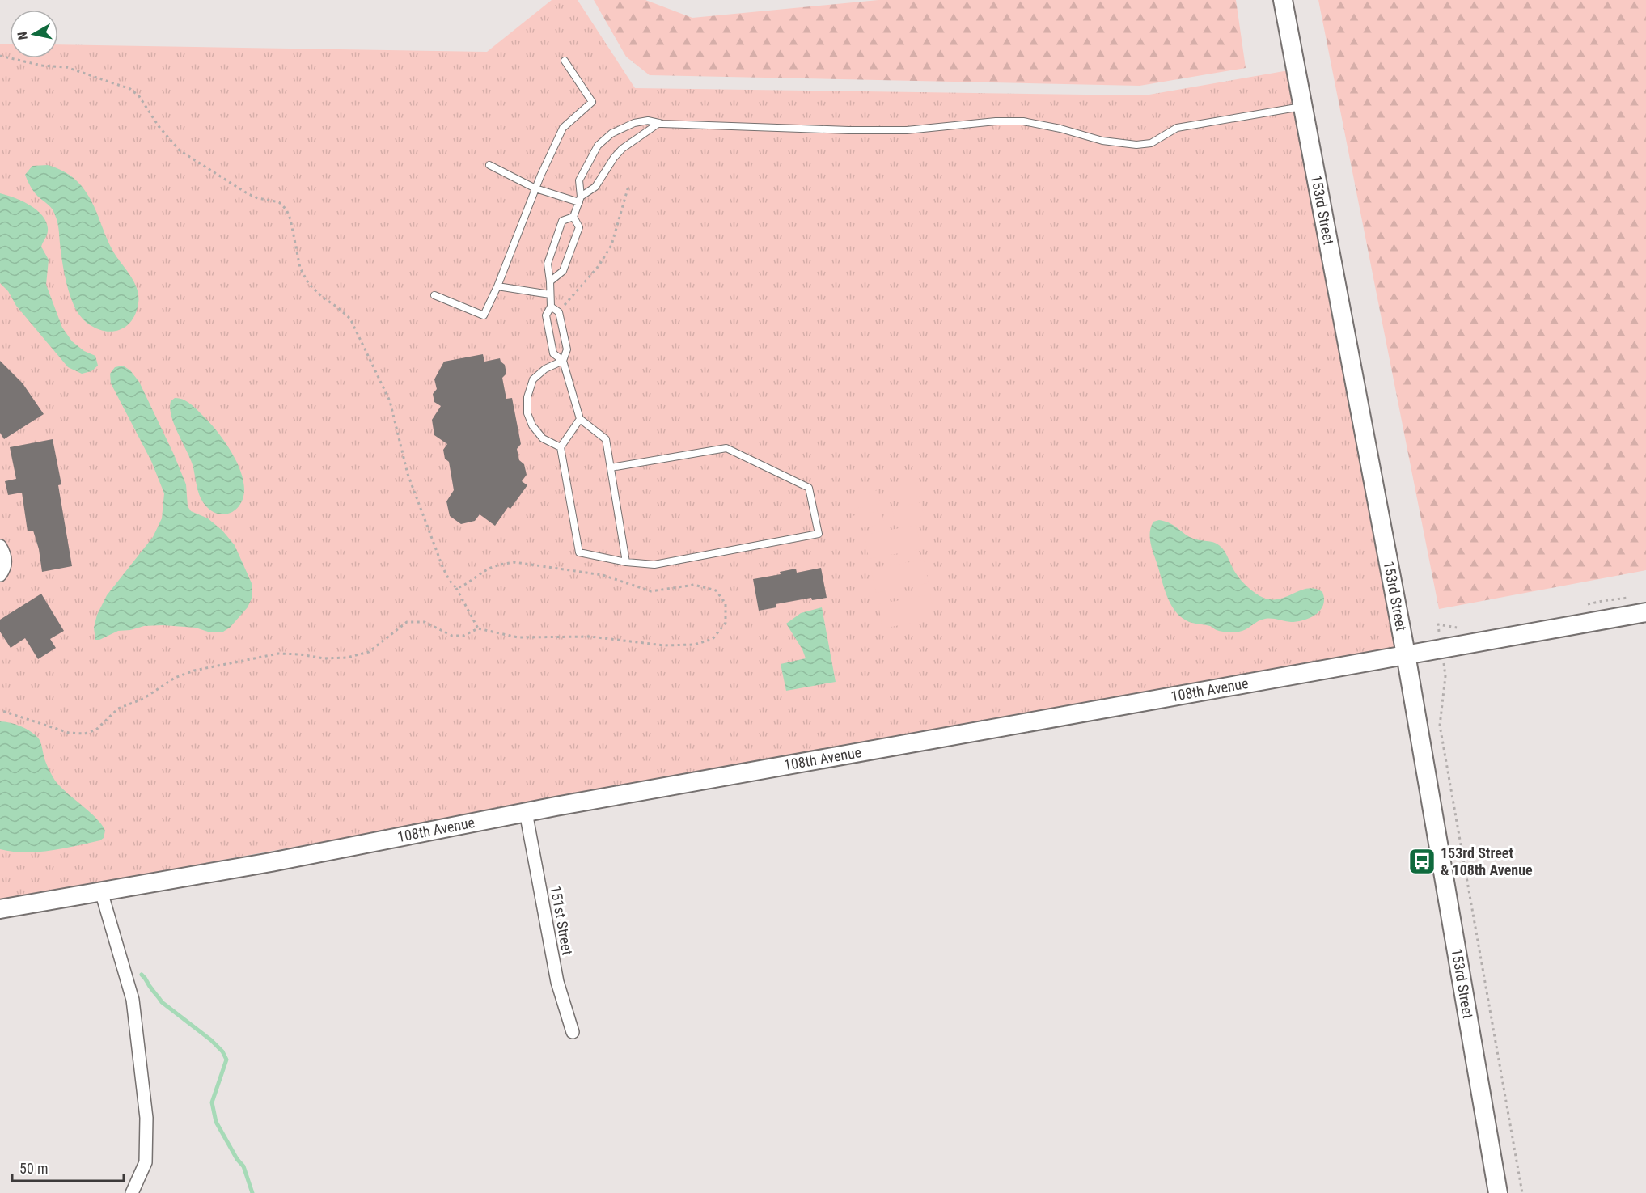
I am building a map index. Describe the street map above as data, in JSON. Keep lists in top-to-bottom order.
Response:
{
  "streets": {
    "street": ["153rd Street", "108th Avenue", "151st Street"]
  },
  "crossings": [
    ["153rd Street", "108th Avenue"],
    ["108th Avenue", "151st Street"]
  ],
  "places": {
    "bus stop": ["153rd Street & 108th Avenue"]
  },
  "scale_bar": "50 m",
  "north": "left"
}
